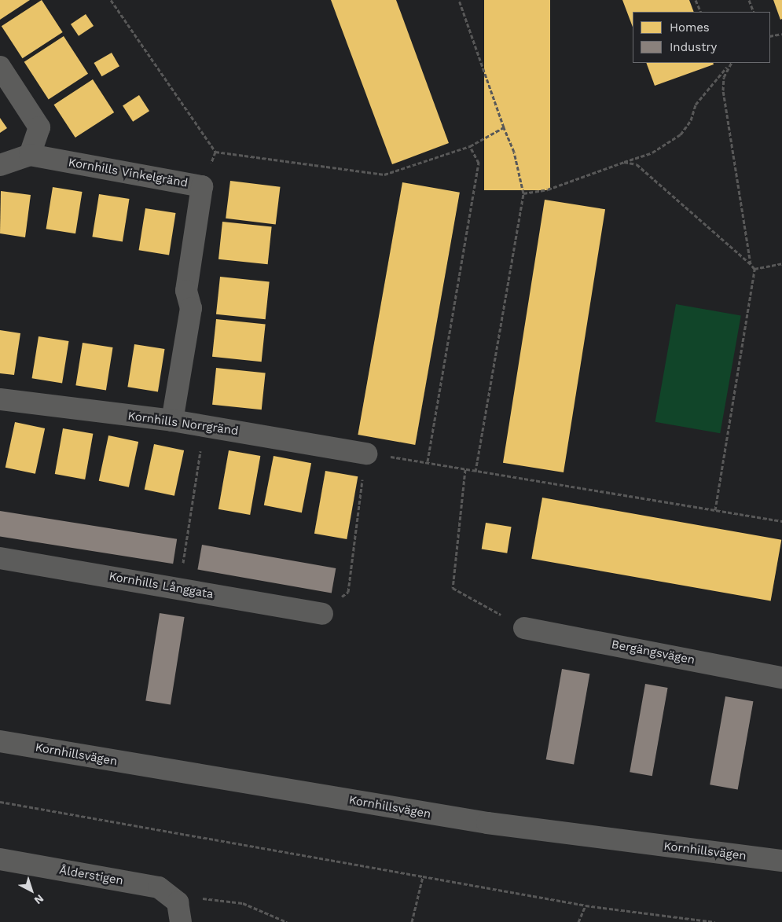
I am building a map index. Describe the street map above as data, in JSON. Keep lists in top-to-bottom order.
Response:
{
  "streets": {
    "street": [
      "Kornhills Vinkelgränd",
      "Kornhills Norrgränd",
      "Kornhills Långgata",
      "Bergängsvägen",
      "Kornhillsvägen",
      "Ålderstigen"
    ]
  },
  "crossings": [
    ["Kornhills Vinkelgränd", "Kornhills Norrgränd"]
  ],
  "legend": ["Homes", "Industry"],
  "north": "bottom right"
}
